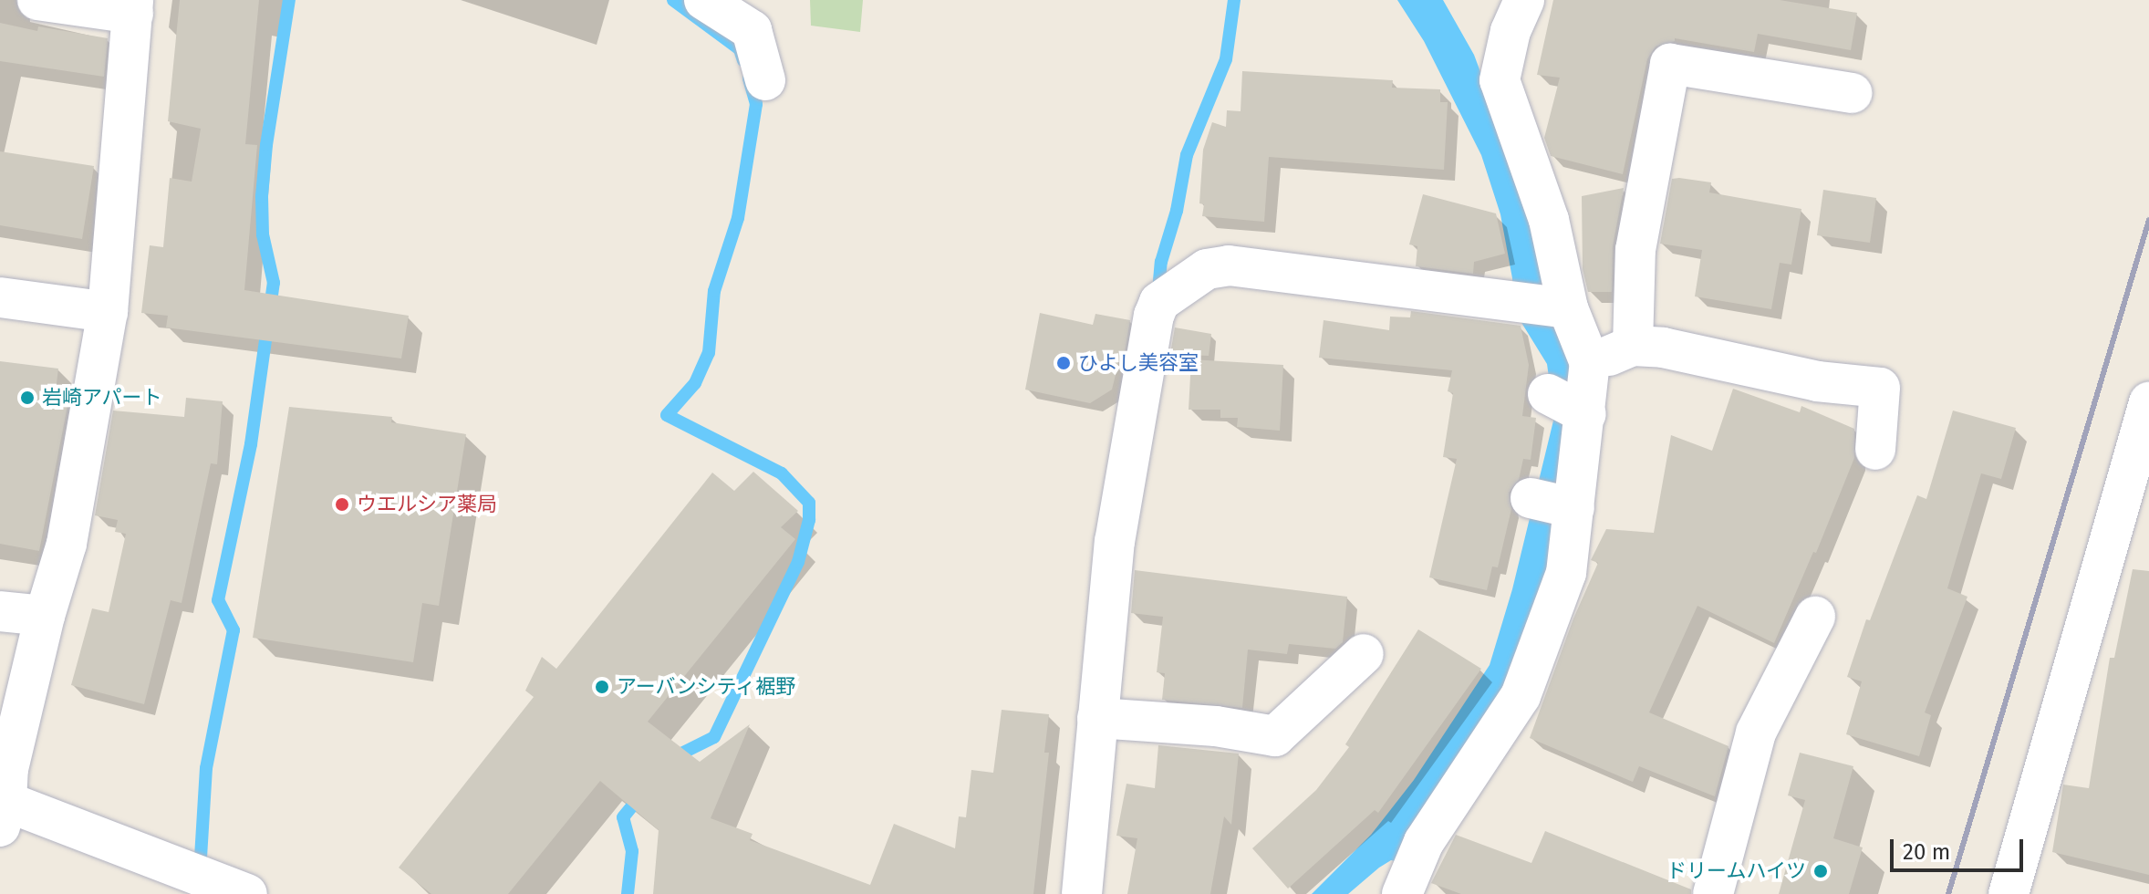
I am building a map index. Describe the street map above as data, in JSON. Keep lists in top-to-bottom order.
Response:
{
  "places": [
    "ひよし美容室",
    "岩崎アパート",
    "ウエルシア薬局",
    "アーバンシティ裾野",
    "ドリームハイツ"
  ],
  "scale_bar": "20 m"
}
